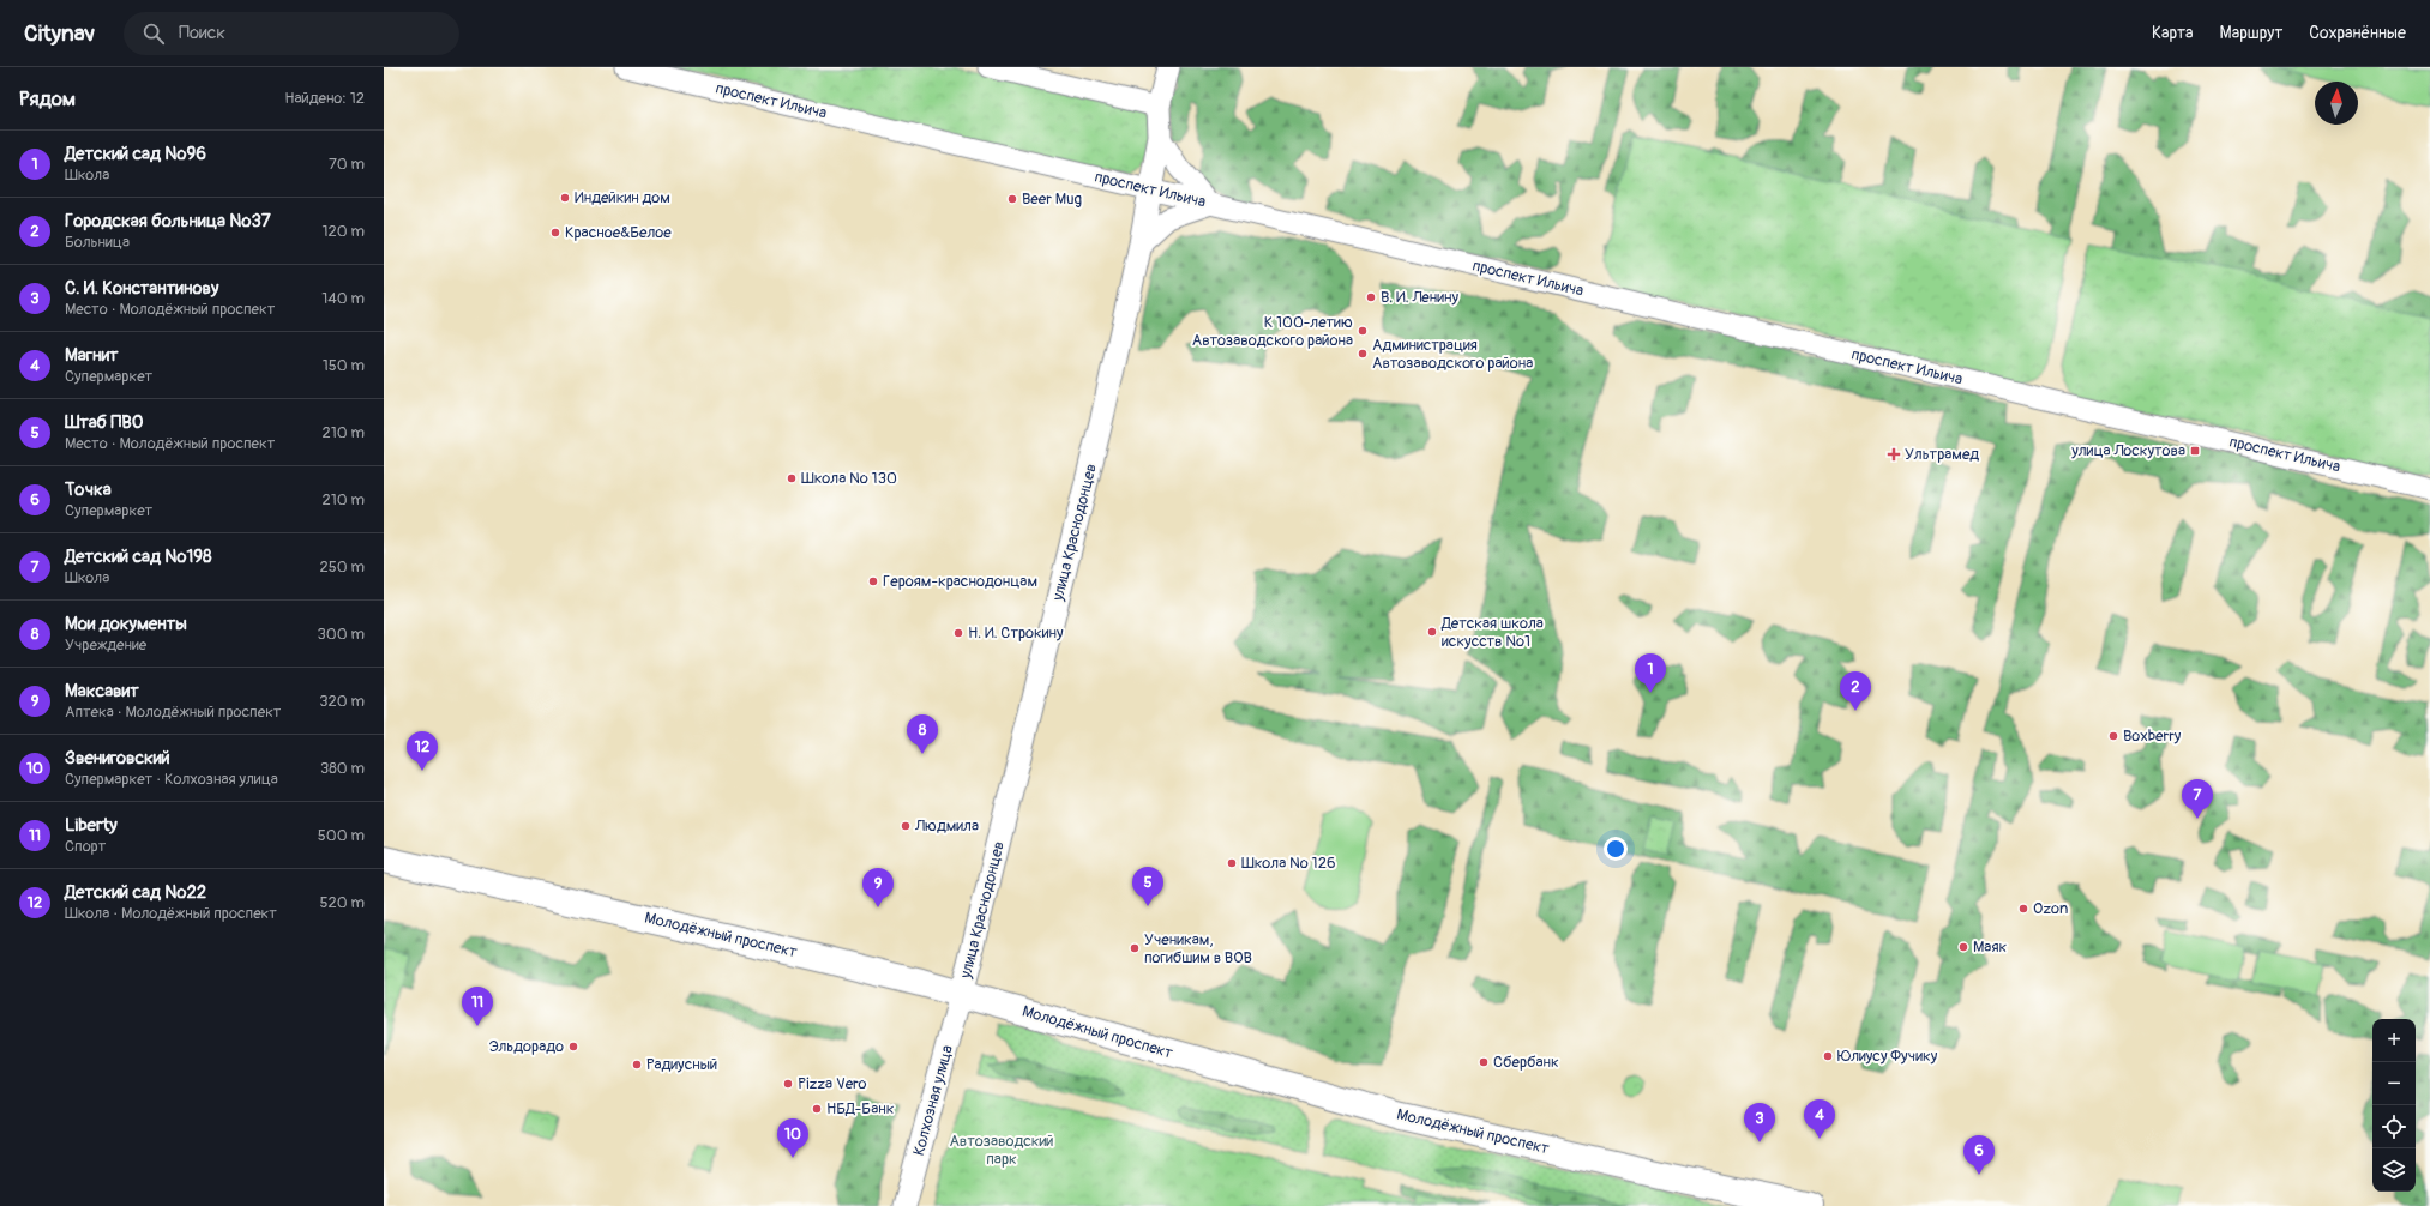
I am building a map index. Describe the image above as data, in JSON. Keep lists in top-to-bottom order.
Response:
{
  "streets": {
    "main road": ["улица Краснодонцев", "Молодёжный проспект", "Колхозная улица"],
    "street": ["проспект Ильича"]
  },
  "crossings": [
    ["проспект Ильича", "улица Краснодонцев"],
    ["улица Краснодонцев", "Молодёжный проспект"],
    ["улица Краснодонцев", "Колхозная улица"],
    ["Молодёжный проспект", "Колхозная улица"]
  ],
  "parks": ["Автозаводский парк"],
  "places": {
    "other": [
      "Индейкин дом",
      "Beer Mug",
      "Красное&Белое",
      "В. И. Ленину",
      "К 100-летию Автозаводского района",
      "Администрация Автозаводского района",
      "Школа № 130",
      "Героям-краснодонцам",
      "Детская школа искусств №1",
      "Н. И. Строкину",
      "Boxberry",
      "Людмила",
      "Школа № 126",
      "Ozon",
      "Маяк",
      "Ученикам, погибшим в ВОВ",
      "Эльдорадо",
      "Юлиусу Фучику",
      "Сбербанк",
      "Радиусный",
      "Pizza Vero",
      "НБД-Банк"
    ],
    "transit": ["улица Лоскутова"],
    "health": ["Ультрамед"]
  },
  "north": "top",
  "page": {
    "header": "Citynav",
    "search": "Поиск",
    "nav": ["Карта", "Маршрут", "Сохранённые"],
    "heading": ["Рядом", "Найдено: 12"],
    "list": [
      {
        "mark": "1",
        "name": "Детский сад №96",
        "note": "Школа",
        "value": "70 m"
      },
      {
        "mark": "2",
        "name": "Городская больница №37",
        "note": "Больница",
        "value": "120 m"
      },
      {
        "mark": "3",
        "name": "С. И. Константинову",
        "note": "Место · Молодёжный проспект",
        "value": "140 m"
      },
      {
        "mark": "4",
        "name": "Магнит",
        "note": "Супермаркет",
        "value": "150 m"
      },
      {
        "mark": "5",
        "name": "Штаб ПВО",
        "note": "Место · Молодёжный проспект",
        "value": "210 m"
      },
      {
        "mark": "6",
        "name": "Точка",
        "note": "Супермаркет",
        "value": "210 m"
      },
      {
        "mark": "7",
        "name": "Детский сад №198",
        "note": "Школа",
        "value": "250 m"
      },
      {
        "mark": "8",
        "name": "Мои документы",
        "note": "Учреждение",
        "value": "300 m"
      },
      {
        "mark": "9",
        "name": "Максавит",
        "note": "Аптека · Молодёжный проспект",
        "value": "320 m"
      },
      {
        "mark": "10",
        "name": "Звениговский",
        "note": "Супермаркет · Колхозная улица",
        "value": "380 m"
      },
      {
        "mark": "11",
        "name": "Liberty",
        "note": "Спорт",
        "value": "500 m"
      },
      {
        "mark": "12",
        "name": "Детский сад №22",
        "note": "Школа · Молодёжный проспект",
        "value": "520 m"
      }
    ],
    "pins": [
      "1",
      "2",
      "8",
      "12",
      "7",
      "5",
      "9",
      "11",
      "4",
      "3",
      "10",
      "6"
    ],
    "map_buttons": ["+", "−"]
  }
}
